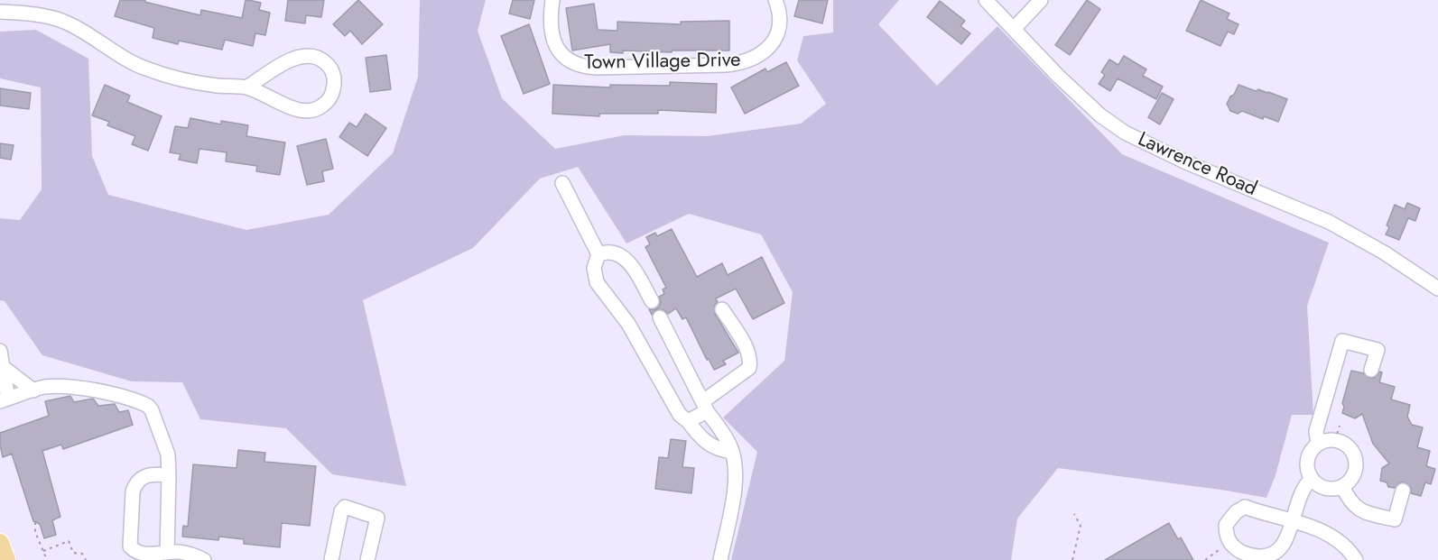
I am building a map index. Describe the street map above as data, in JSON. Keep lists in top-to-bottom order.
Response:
{
  "streets": {
    "street": ["Town Village Drive", "Lawrence Road"]
  }
}
